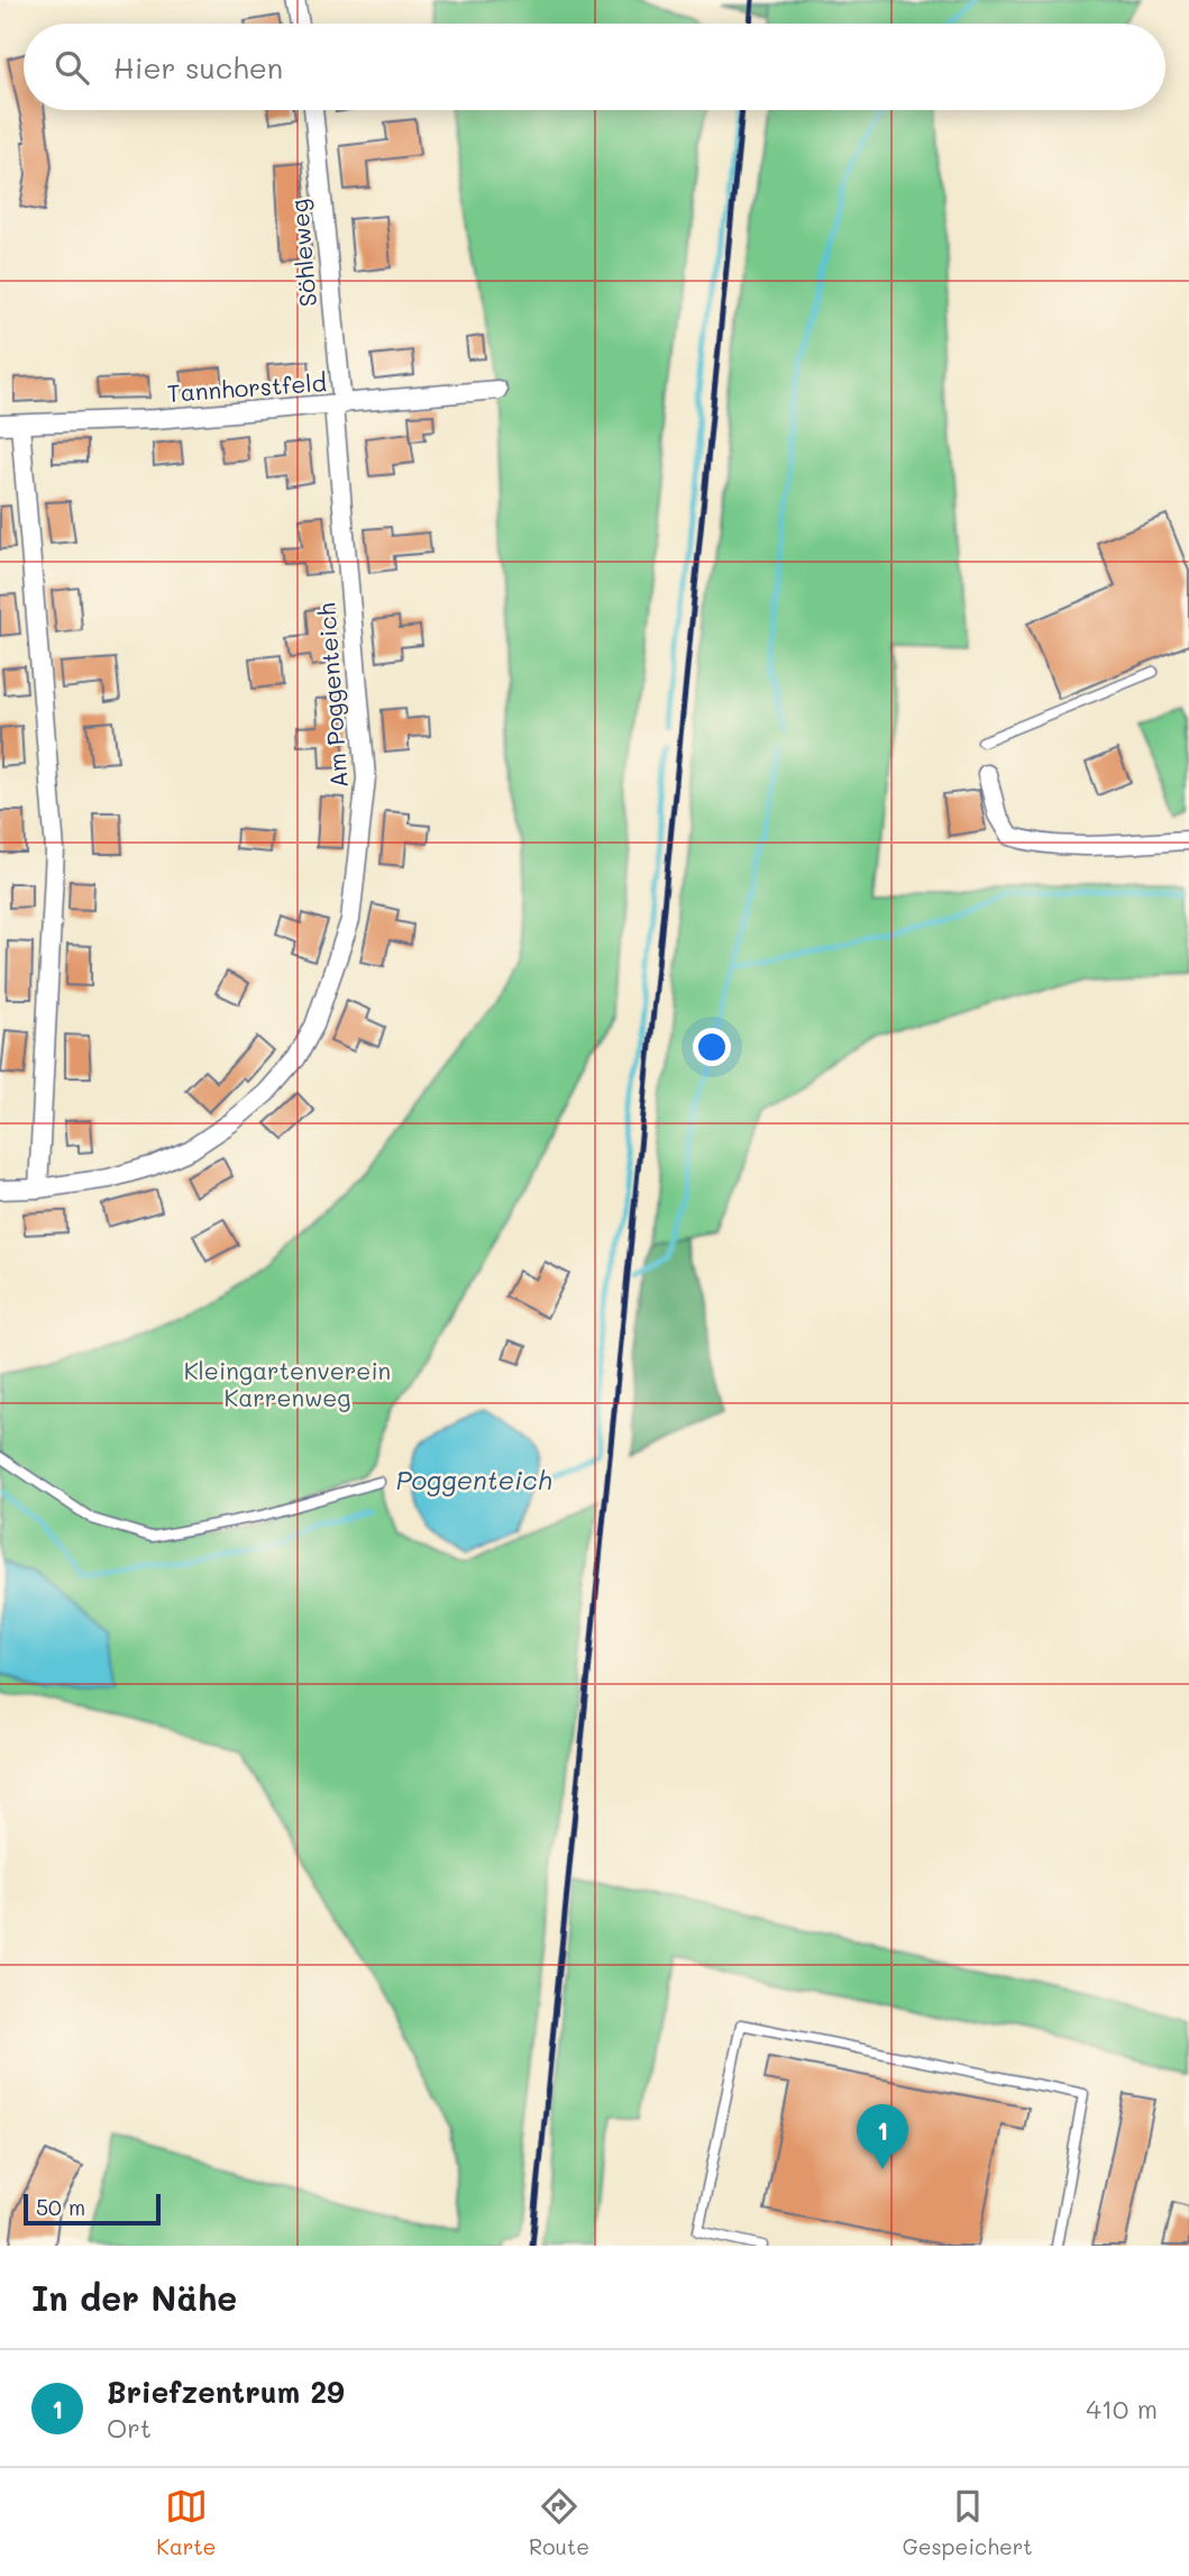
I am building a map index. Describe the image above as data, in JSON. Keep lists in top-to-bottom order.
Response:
{
  "streets": {
    "street": ["Söhleweg", "Tannhorstfeld", "Am Poggenteich"]
  },
  "crossings": [
    ["Söhleweg", "Tannhorstfeld"],
    ["Söhleweg", "Am Poggenteich"],
    ["Tannhorstfeld", "Am Poggenteich"]
  ],
  "water": ["Poggenteich"],
  "parks": ["Kleingartenverein Karrenweg"],
  "scale_bar": "50 m",
  "page": {
    "search": "Hier suchen",
    "pins": "1",
    "scale": "50 m",
    "heading": "In der Nähe",
    "list": [
      {
        "mark": "1",
        "name": "Briefzentrum 29",
        "note": "Ort",
        "value": "410 m"
      }
    ],
    "nav": ["Karte", "Route", "Gespeichert"]
  }
}
